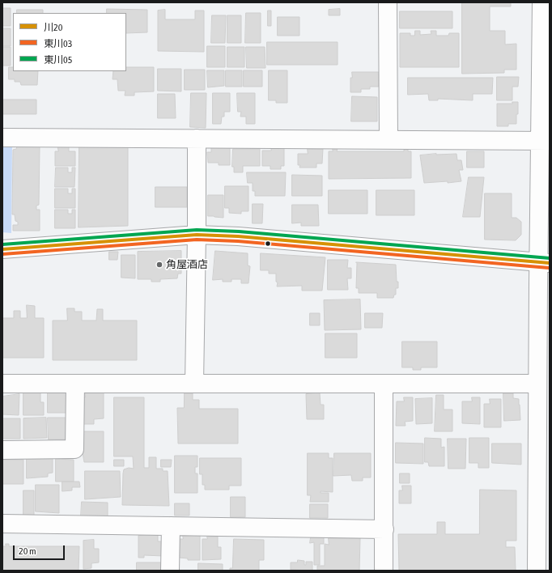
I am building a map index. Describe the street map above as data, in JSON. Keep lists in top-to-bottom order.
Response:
{
  "places": ["角屋酒店"],
  "lines": ["transit line 東川05", "transit line 川20", "transit line 東川03"],
  "legend": ["川20", "東川03", "東川05"],
  "scale_bar": "20 m"
}
